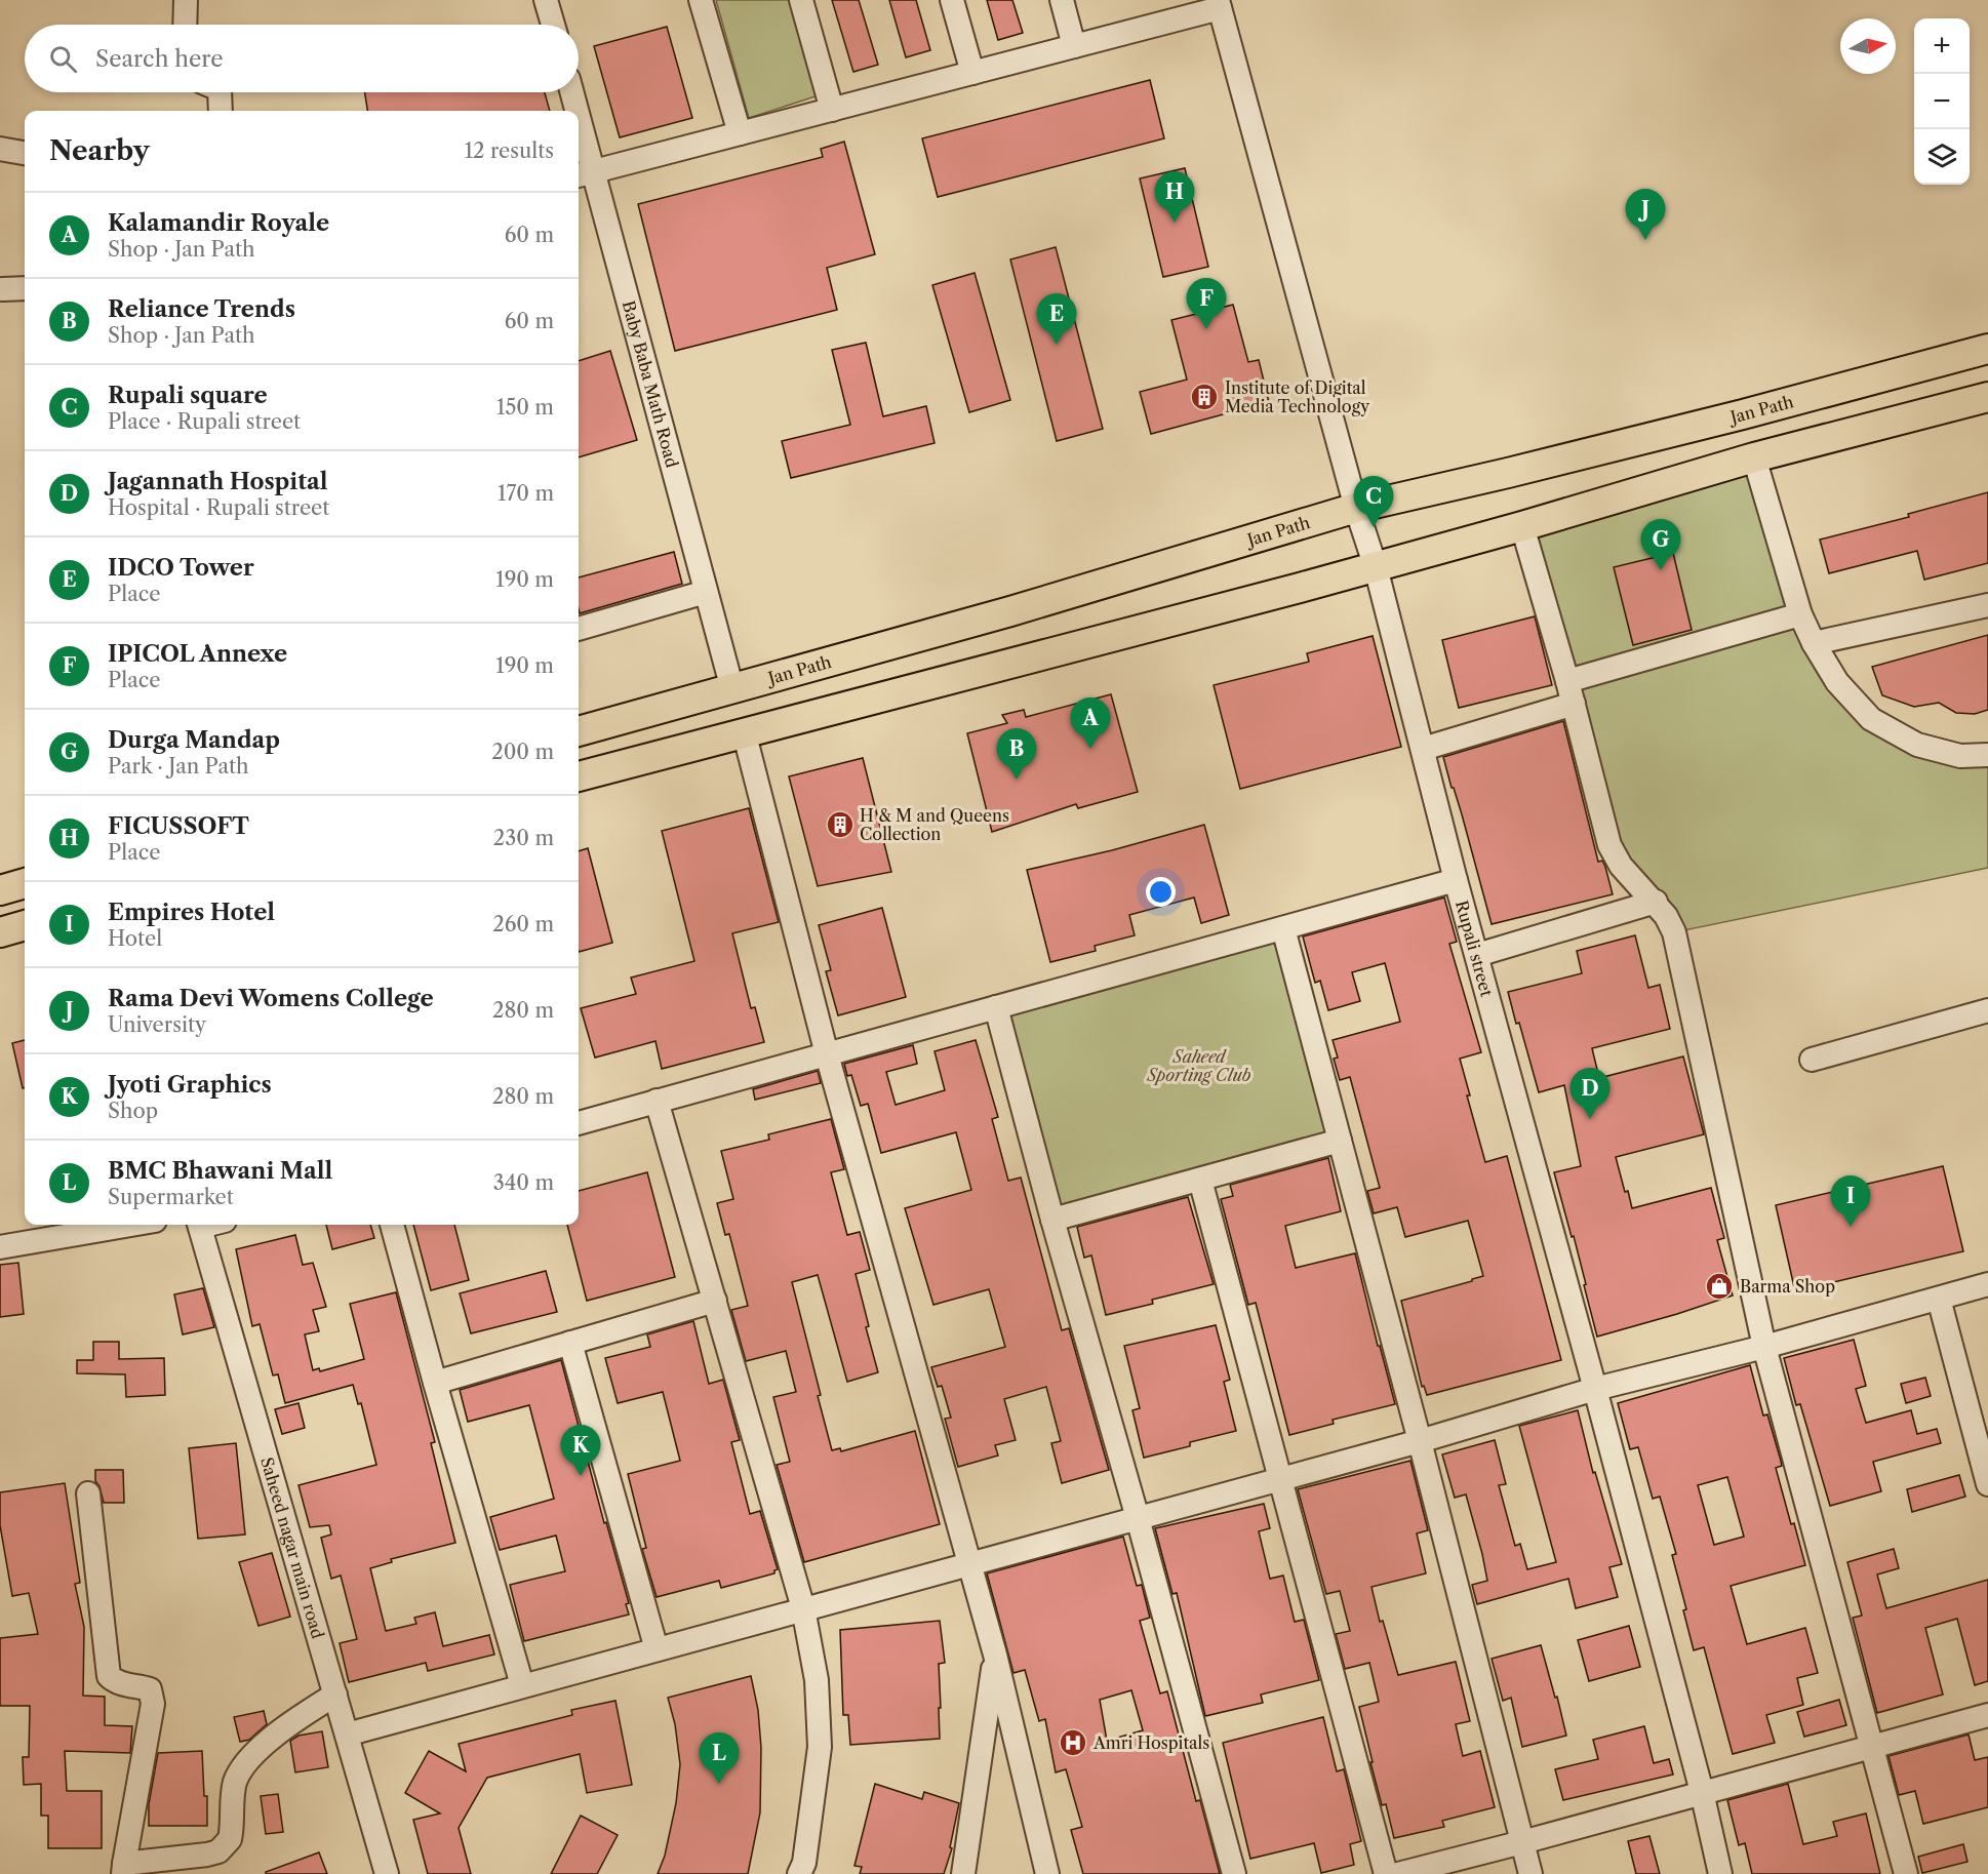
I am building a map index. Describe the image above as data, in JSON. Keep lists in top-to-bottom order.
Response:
{
  "streets": {
    "main road": ["Jan Path"],
    "street": ["Baby Baba Math Road", "Rupali street", "Saheed nagar main road"]
  },
  "crossings": [
    ["Baby Baba Math Road", "Jan Path"],
    ["Jan Path", "Rupali street"]
  ],
  "parks": ["Saheed Sporting Club"],
  "places": {
    "building": ["Institute of Digital Media Technology", "H & M and Queens Collection"],
    "shop": ["Barma Shop"],
    "hospital": ["Amri Hospitals"]
  },
  "north": "right",
  "page": {
    "map_buttons": ["+", "−"],
    "search": "Search here",
    "heading": ["Nearby", "12 results"],
    "pins": [
      "H",
      "J",
      "F",
      "E",
      "C",
      "G",
      "A",
      "B",
      "D",
      "I",
      "K",
      "L"
    ],
    "list": [
      {
        "mark": "A",
        "name": "Kalamandir Royale",
        "note": "Shop · Jan Path",
        "value": "60 m"
      },
      {
        "mark": "B",
        "name": "Reliance Trends",
        "note": "Shop · Jan Path",
        "value": "60 m"
      },
      {
        "mark": "C",
        "name": "Rupali square",
        "note": "Place · Rupali street",
        "value": "150 m"
      },
      {
        "mark": "D",
        "name": "Jagannath Hospital",
        "note": "Hospital · Rupali street",
        "value": "170 m"
      },
      {
        "mark": "E",
        "name": "IDCO Tower",
        "note": "Place",
        "value": "190 m"
      },
      {
        "mark": "F",
        "name": "IPICOL Annexe",
        "note": "Place",
        "value": "190 m"
      },
      {
        "mark": "G",
        "name": "Durga Mandap",
        "note": "Park · Jan Path",
        "value": "200 m"
      },
      {
        "mark": "H",
        "name": "FICUSSOFT",
        "note": "Place",
        "value": "230 m"
      },
      {
        "mark": "I",
        "name": "Empires Hotel",
        "note": "Hotel",
        "value": "260 m"
      },
      {
        "mark": "J",
        "name": "Rama Devi Womens College",
        "note": "University",
        "value": "280 m"
      },
      {
        "mark": "K",
        "name": "Jyoti Graphics",
        "note": "Shop",
        "value": "280 m"
      },
      {
        "mark": "L",
        "name": "BMC Bhawani Mall",
        "note": "Supermarket",
        "value": "340 m"
      }
    ]
  }
}
